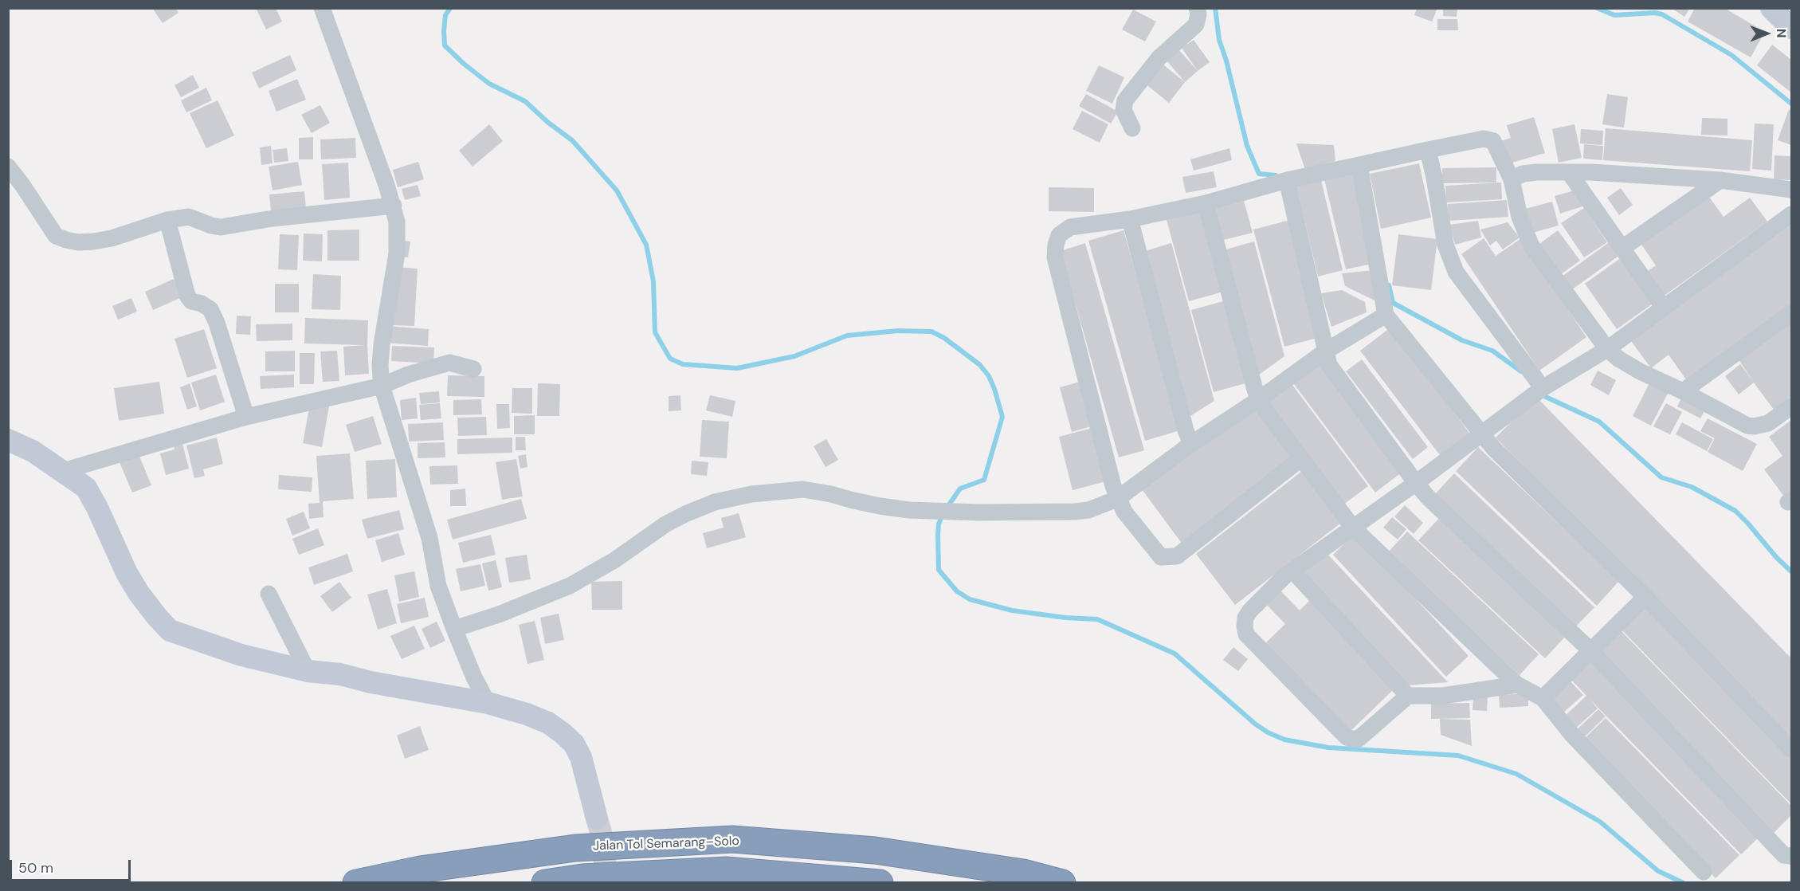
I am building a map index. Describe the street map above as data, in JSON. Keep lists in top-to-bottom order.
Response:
{
  "streets": {
    "highway": ["Jalan Tol Semarang–Solo"]
  },
  "scale_bar": "50 m",
  "north": "right"
}
